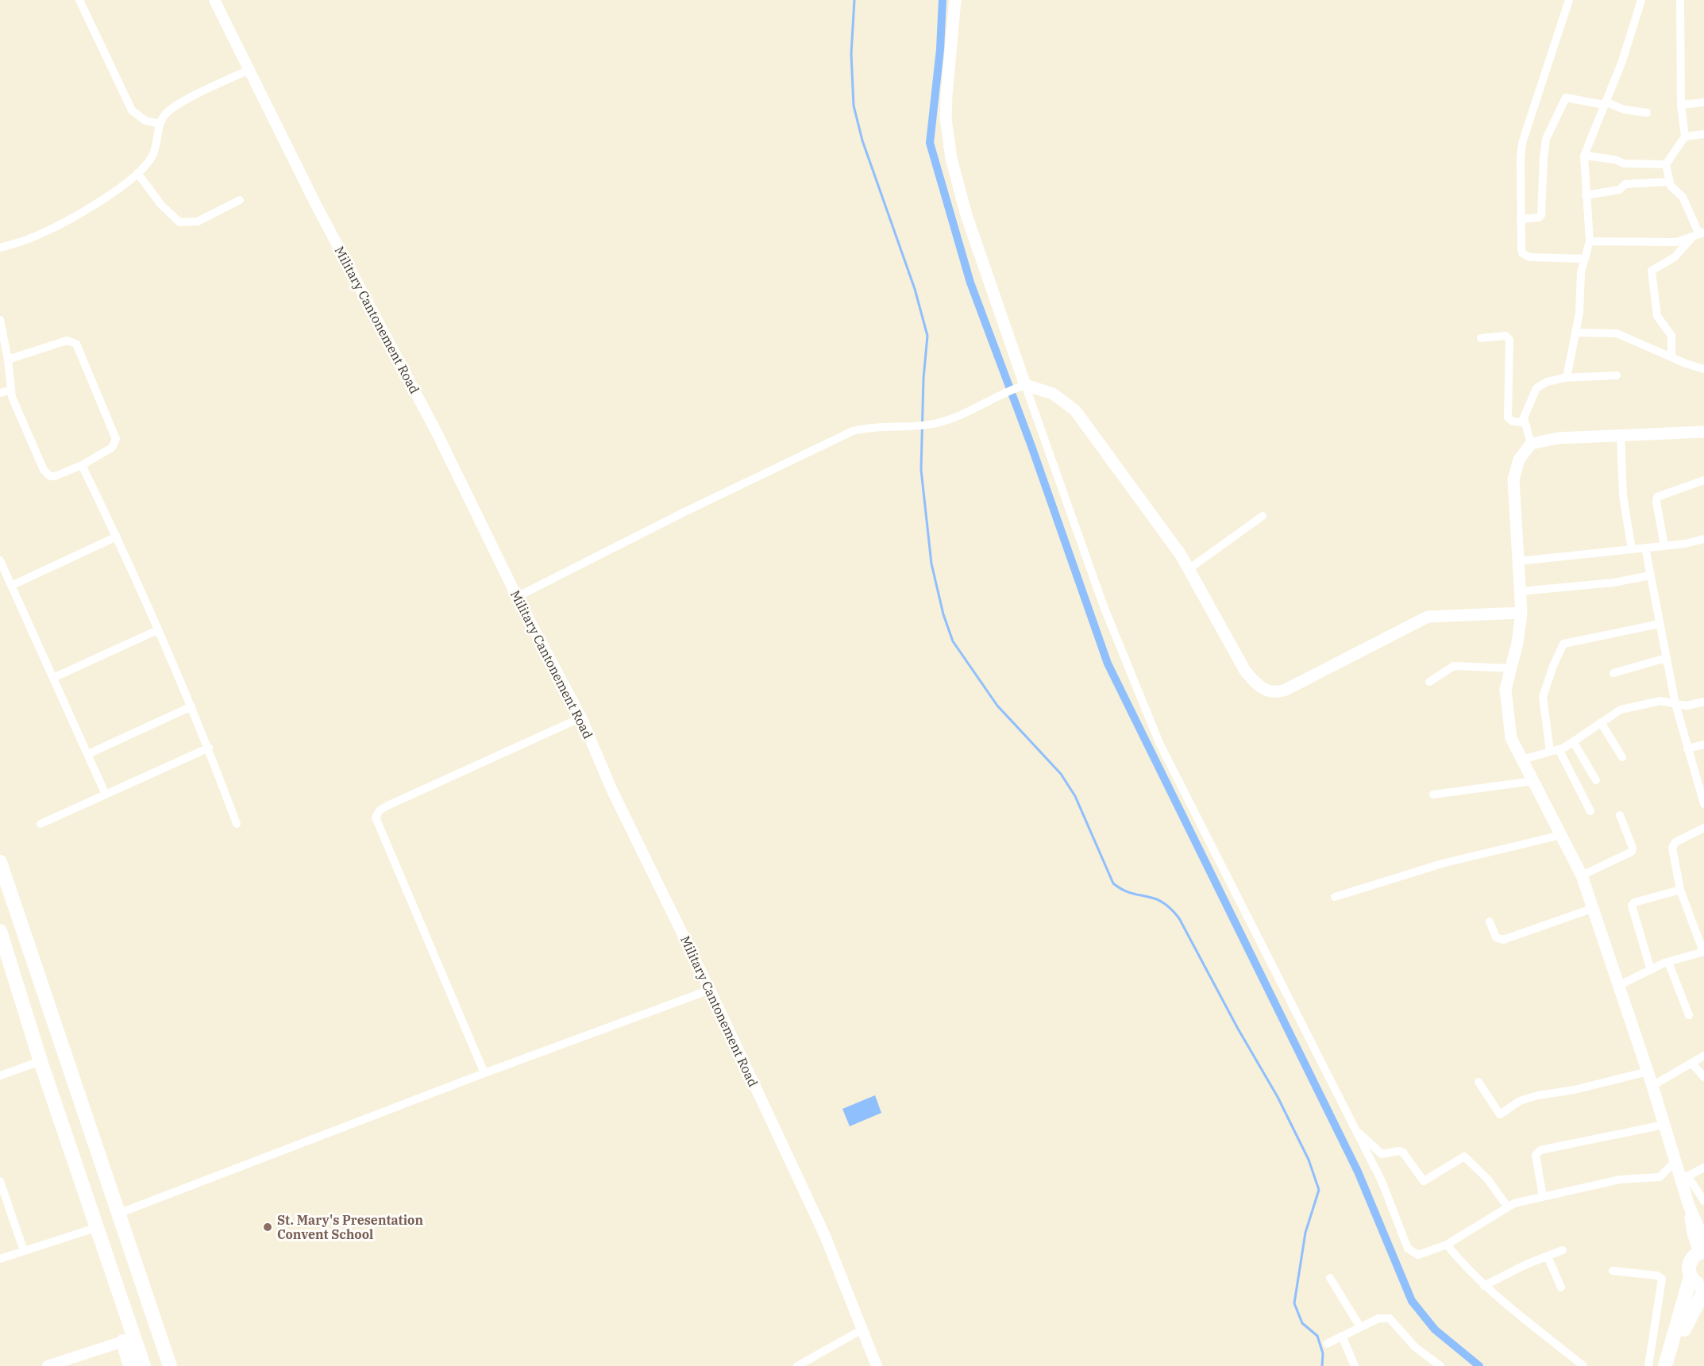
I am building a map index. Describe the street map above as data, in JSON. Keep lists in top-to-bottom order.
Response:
{
  "streets": {
    "street": ["Military Cantonement Road"]
  },
  "places": ["St. Mary's Presentation Convent School"]
}
